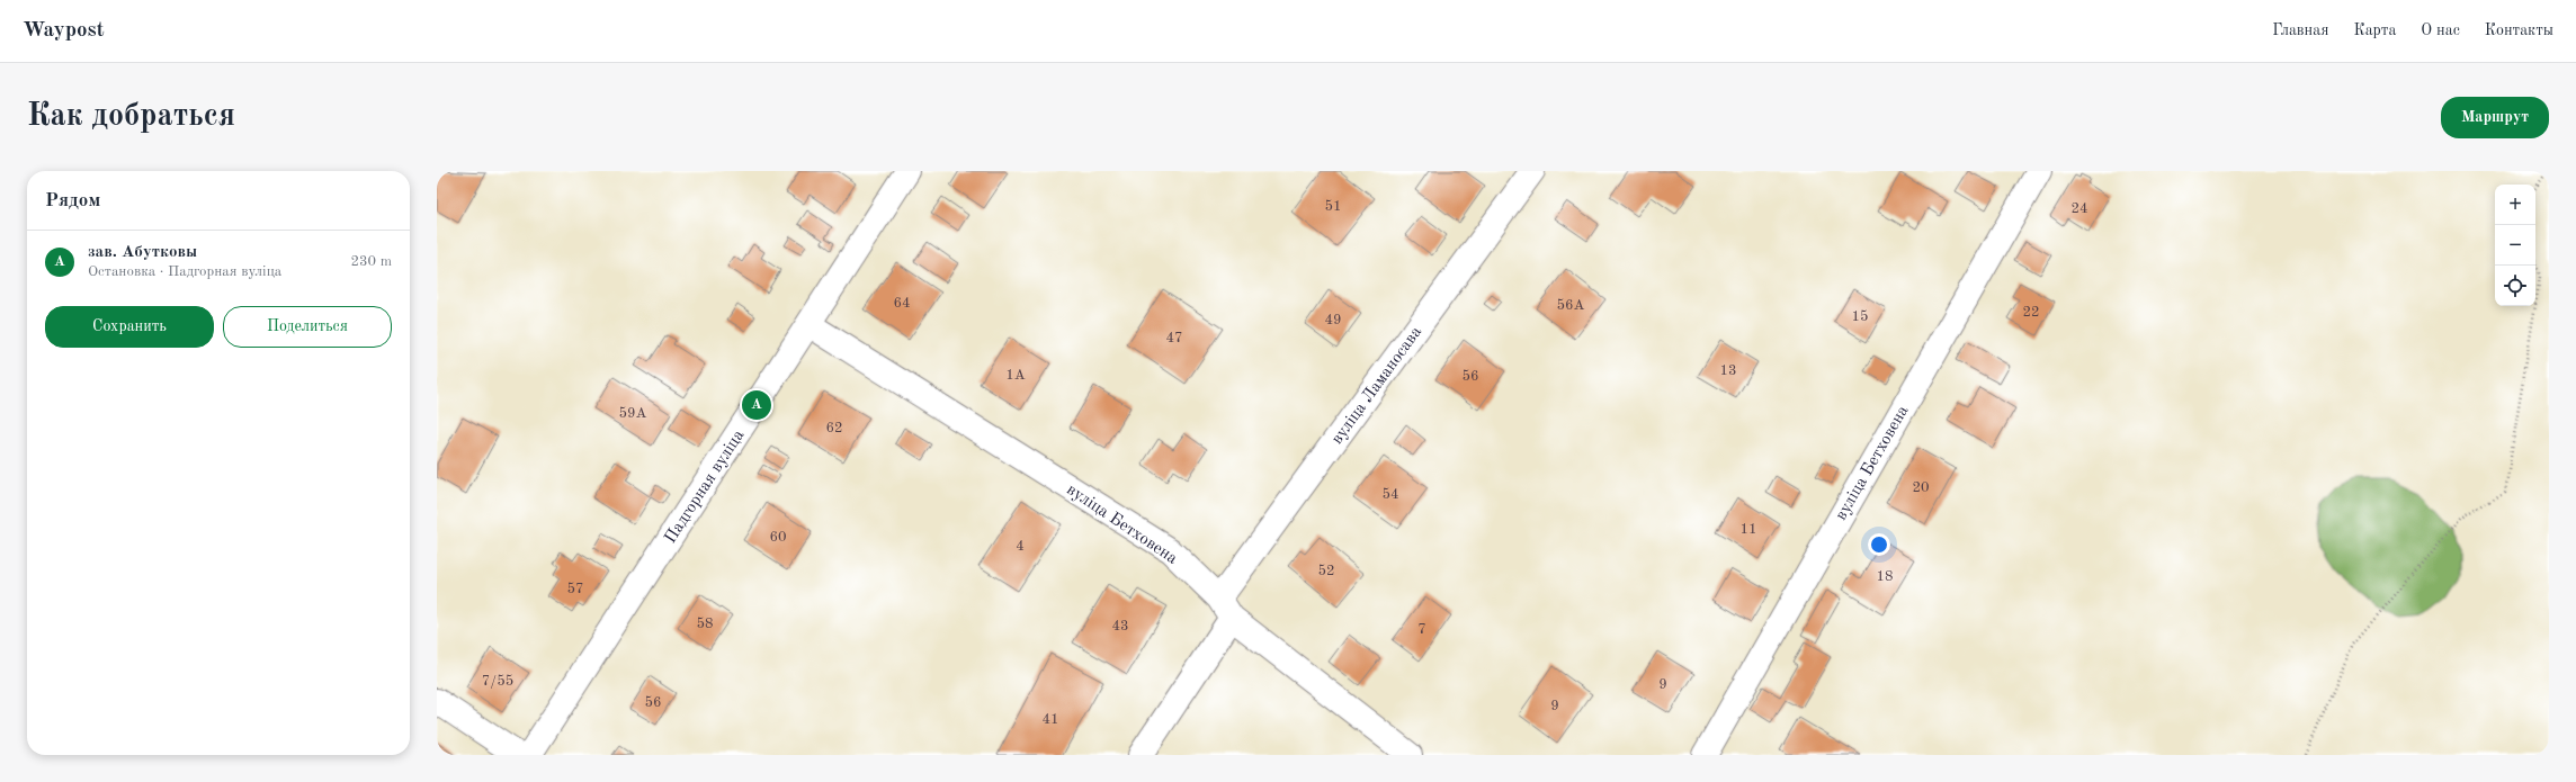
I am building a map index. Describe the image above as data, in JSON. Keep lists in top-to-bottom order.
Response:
{
  "streets": {
    "street": ["вуліца Ламаносава", "вуліца Бетховена", "Падгорная вуліца"]
  },
  "crossings": [
    ["вуліца Ламаносава", "вуліца Бетховена"],
    ["вуліца Бетховена", "Падгорная вуліца"]
  ],
  "house_numbers": [
    "51",
    "24",
    "64",
    "56А",
    "22",
    "15",
    "49",
    "47",
    "13",
    "1А",
    "56",
    "59А",
    "62",
    "20",
    "54",
    "11",
    "60",
    "4",
    "52",
    "18",
    "57",
    "58",
    "43",
    "7",
    "7/55",
    "9",
    "56",
    "9",
    "41"
  ],
  "page": {
    "header": "Waypost",
    "nav": [
      "Главная",
      "Карта",
      "О нас",
      "Контакты"
    ],
    "buttons": [
      "Маршрут",
      ["Сохранить", "Поделиться"]
    ],
    "title": "Как добраться",
    "heading": "Рядом",
    "map_buttons": ["+", "−"],
    "list": [
      {
        "mark": "A",
        "name": "зав. Абутковы",
        "note": "Остановка · Падгорная вуліца",
        "value": "230 m"
      }
    ],
    "pins": "A"
  }
}
